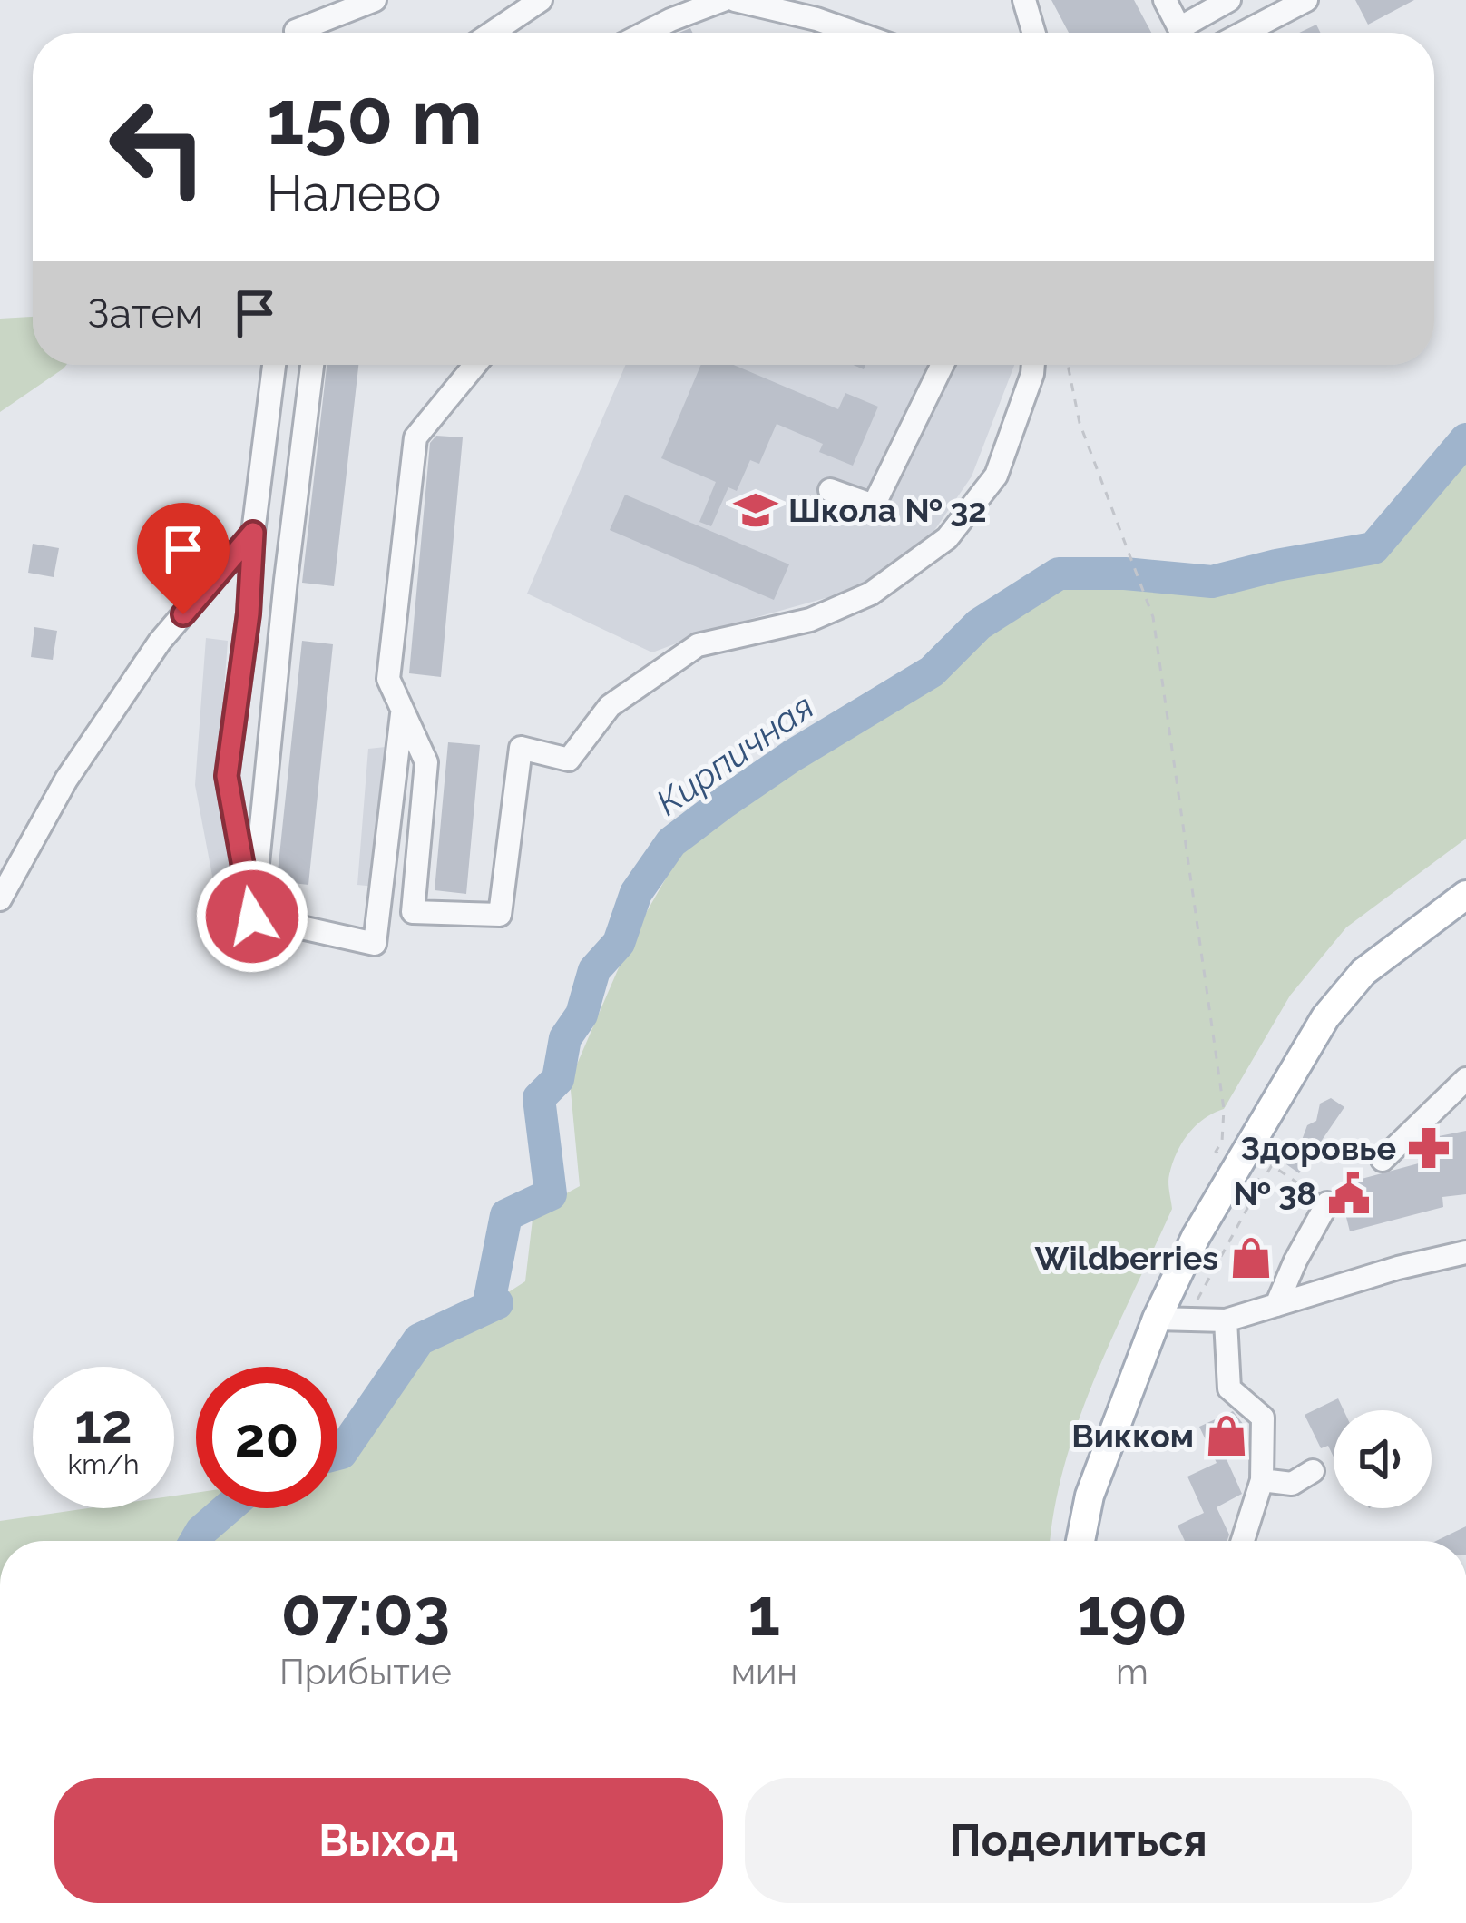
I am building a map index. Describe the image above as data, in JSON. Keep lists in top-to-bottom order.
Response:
{
  "water": ["Кирпичная"],
  "places": {
    "school or university": ["Школа № 32"],
    "pharmacy": ["Здоровье"],
    "public building": ["№ 38"],
    "shop": ["Wildberries", "Викком"]
  },
  "page": {
    "turn": ["150 m", "Налево"],
    "then": "Затем",
    "speed": "12 km/h",
    "limit": "20",
    "eta": [
      "07:03",
      "Прибытие",
      "1",
      "мин",
      "190",
      "m"
    ],
    "buttons": ["Выход", "Поделиться"]
  }
}
